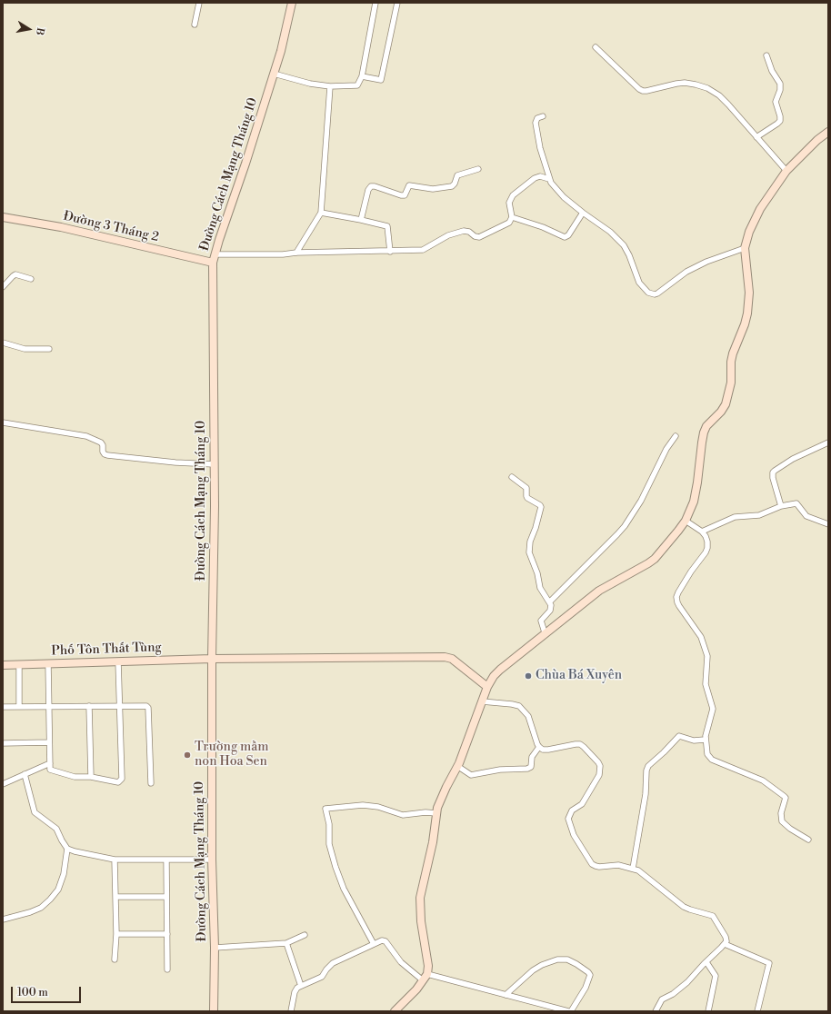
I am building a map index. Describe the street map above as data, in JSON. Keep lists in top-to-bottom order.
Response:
{
  "streets": {
    "street": ["Đường Cách Mạng Tháng 10", "Đường 3 Tháng 2", "Phố Tôn Thất Tùng"]
  },
  "crossings": [
    ["Đường Cách Mạng Tháng 10", "Đường 3 Tháng 2"],
    ["Đường Cách Mạng Tháng 10", "Phố Tôn Thất Tùng"]
  ],
  "places": ["Chùa Bá Xuyên", "Trường mầm non Hoa Sen"],
  "scale_bar": "100 m",
  "north": "right"
}
